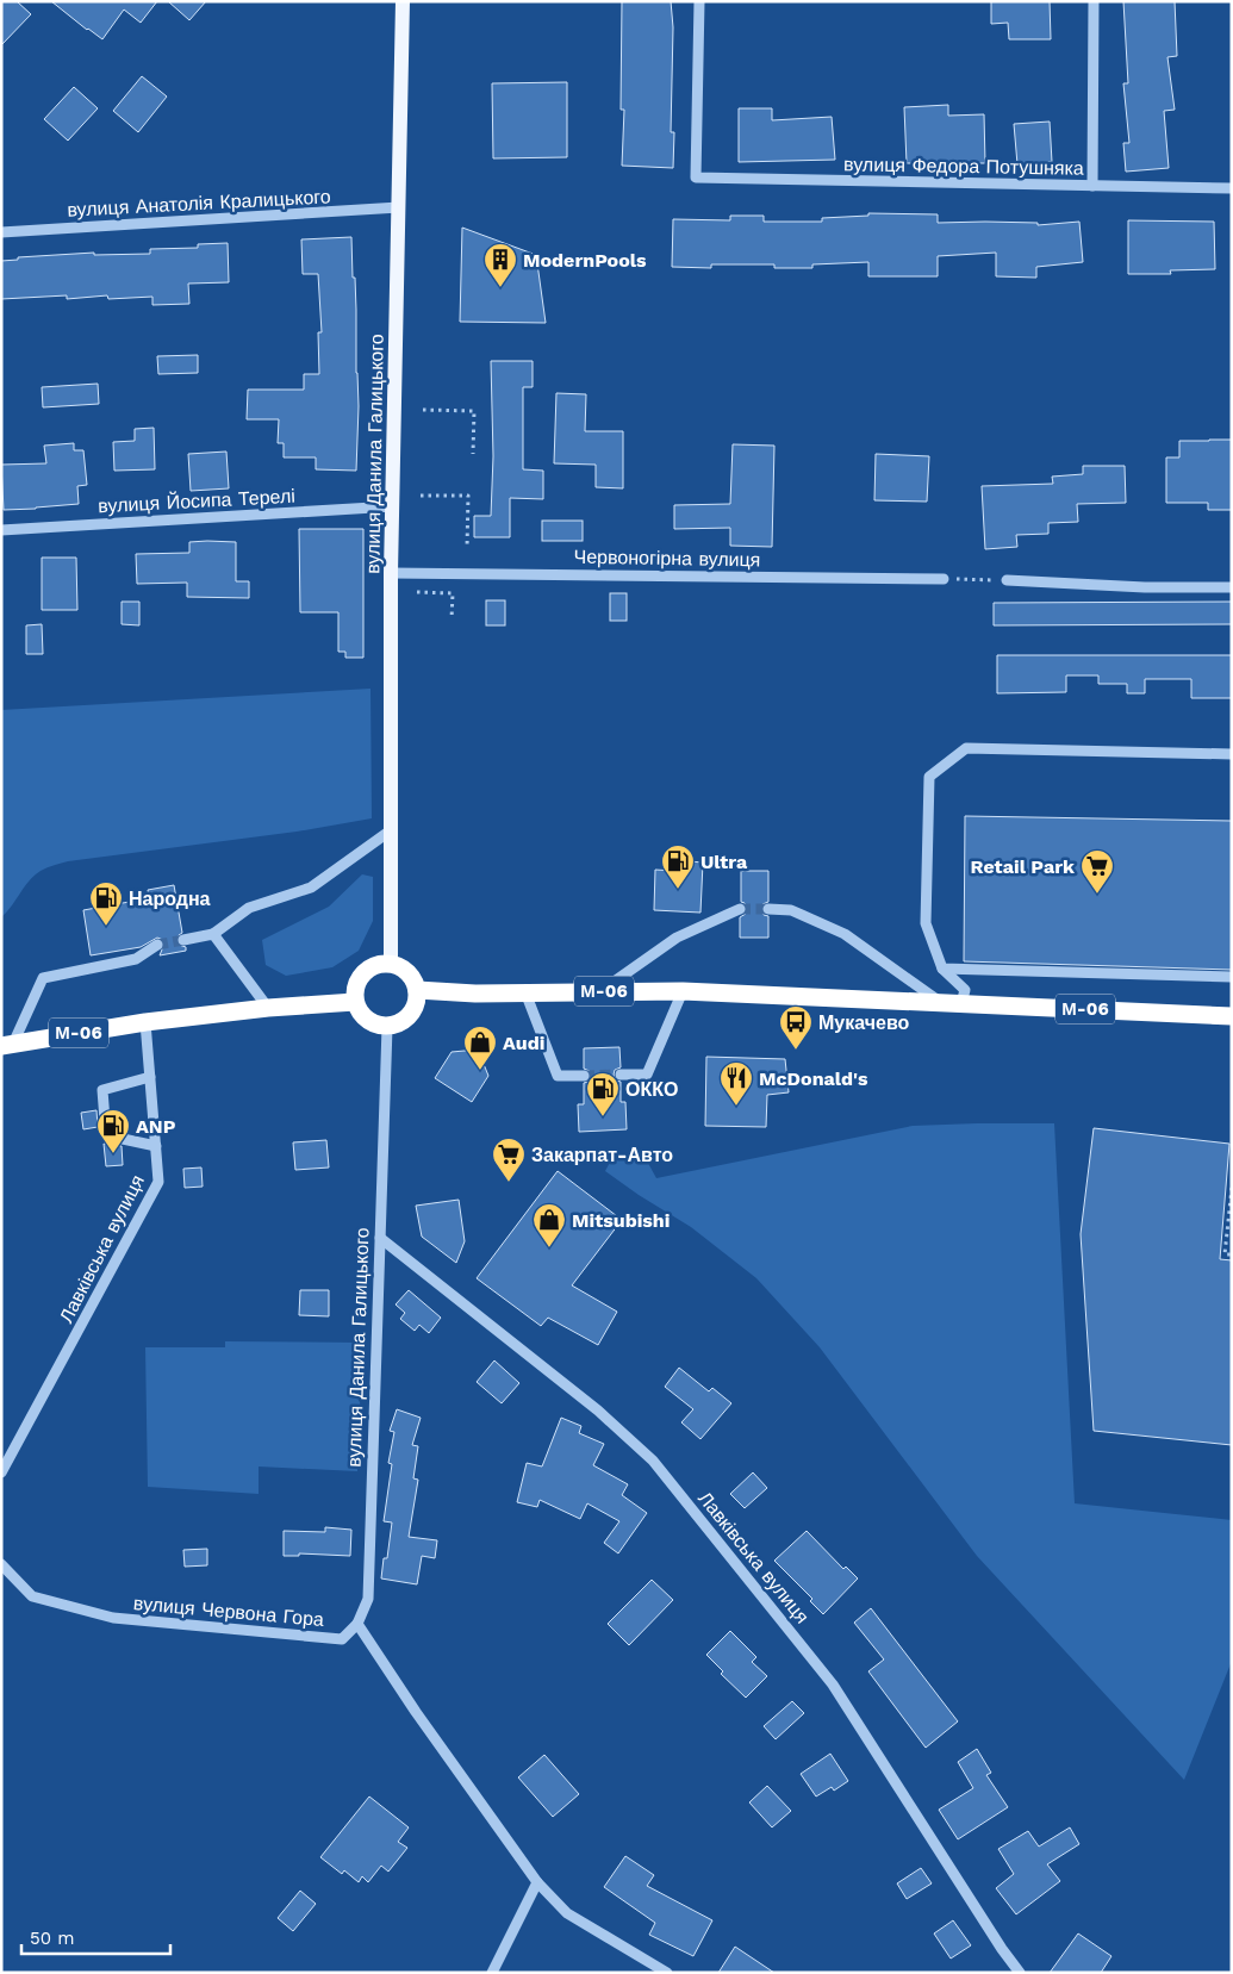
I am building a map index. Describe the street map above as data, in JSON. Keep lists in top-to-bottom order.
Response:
{
  "streets": {
    "highway": ["М-06"],
    "main road": ["вулиця Данила Галицького"],
    "street": [
      "вулиця Федора Потушняка",
      "вулиця Анатолія Кралицького",
      "вулиця Йосипа Терелі",
      "Червоногірна вулиця",
      "Лавківська вулиця",
      "вулиця Червона Гора"
    ]
  },
  "crossings": [
    ["вулиця Анатолія Кралицького", "вулиця Данила Галицького"],
    ["вулиця Данила Галицького", "вулиця Йосипа Терелі"],
    ["вулиця Данила Галицького", "Червоногірна вулиця"],
    ["вулиця Данила Галицького", "М-06"],
    ["вулиця Данила Галицького", "Лавківська вулиця"],
    ["вулиця Данила Галицького", "вулиця Червона Гора"],
    ["М-06", "Лавківська вулиця"]
  ],
  "places": {
    "building": ["ModernPools"],
    "fuel station": [
      "Ultra",
      "Народна",
      "ОККО",
      "ANP"
    ],
    "supermarket": ["Retail Park", "Закарпат-Авто"],
    "bus stop": ["Мукачево"],
    "shop": ["Audi", "Mitsubishi"],
    "restaurant": ["McDonald's"]
  },
  "scale_bar": "50 m"
}
